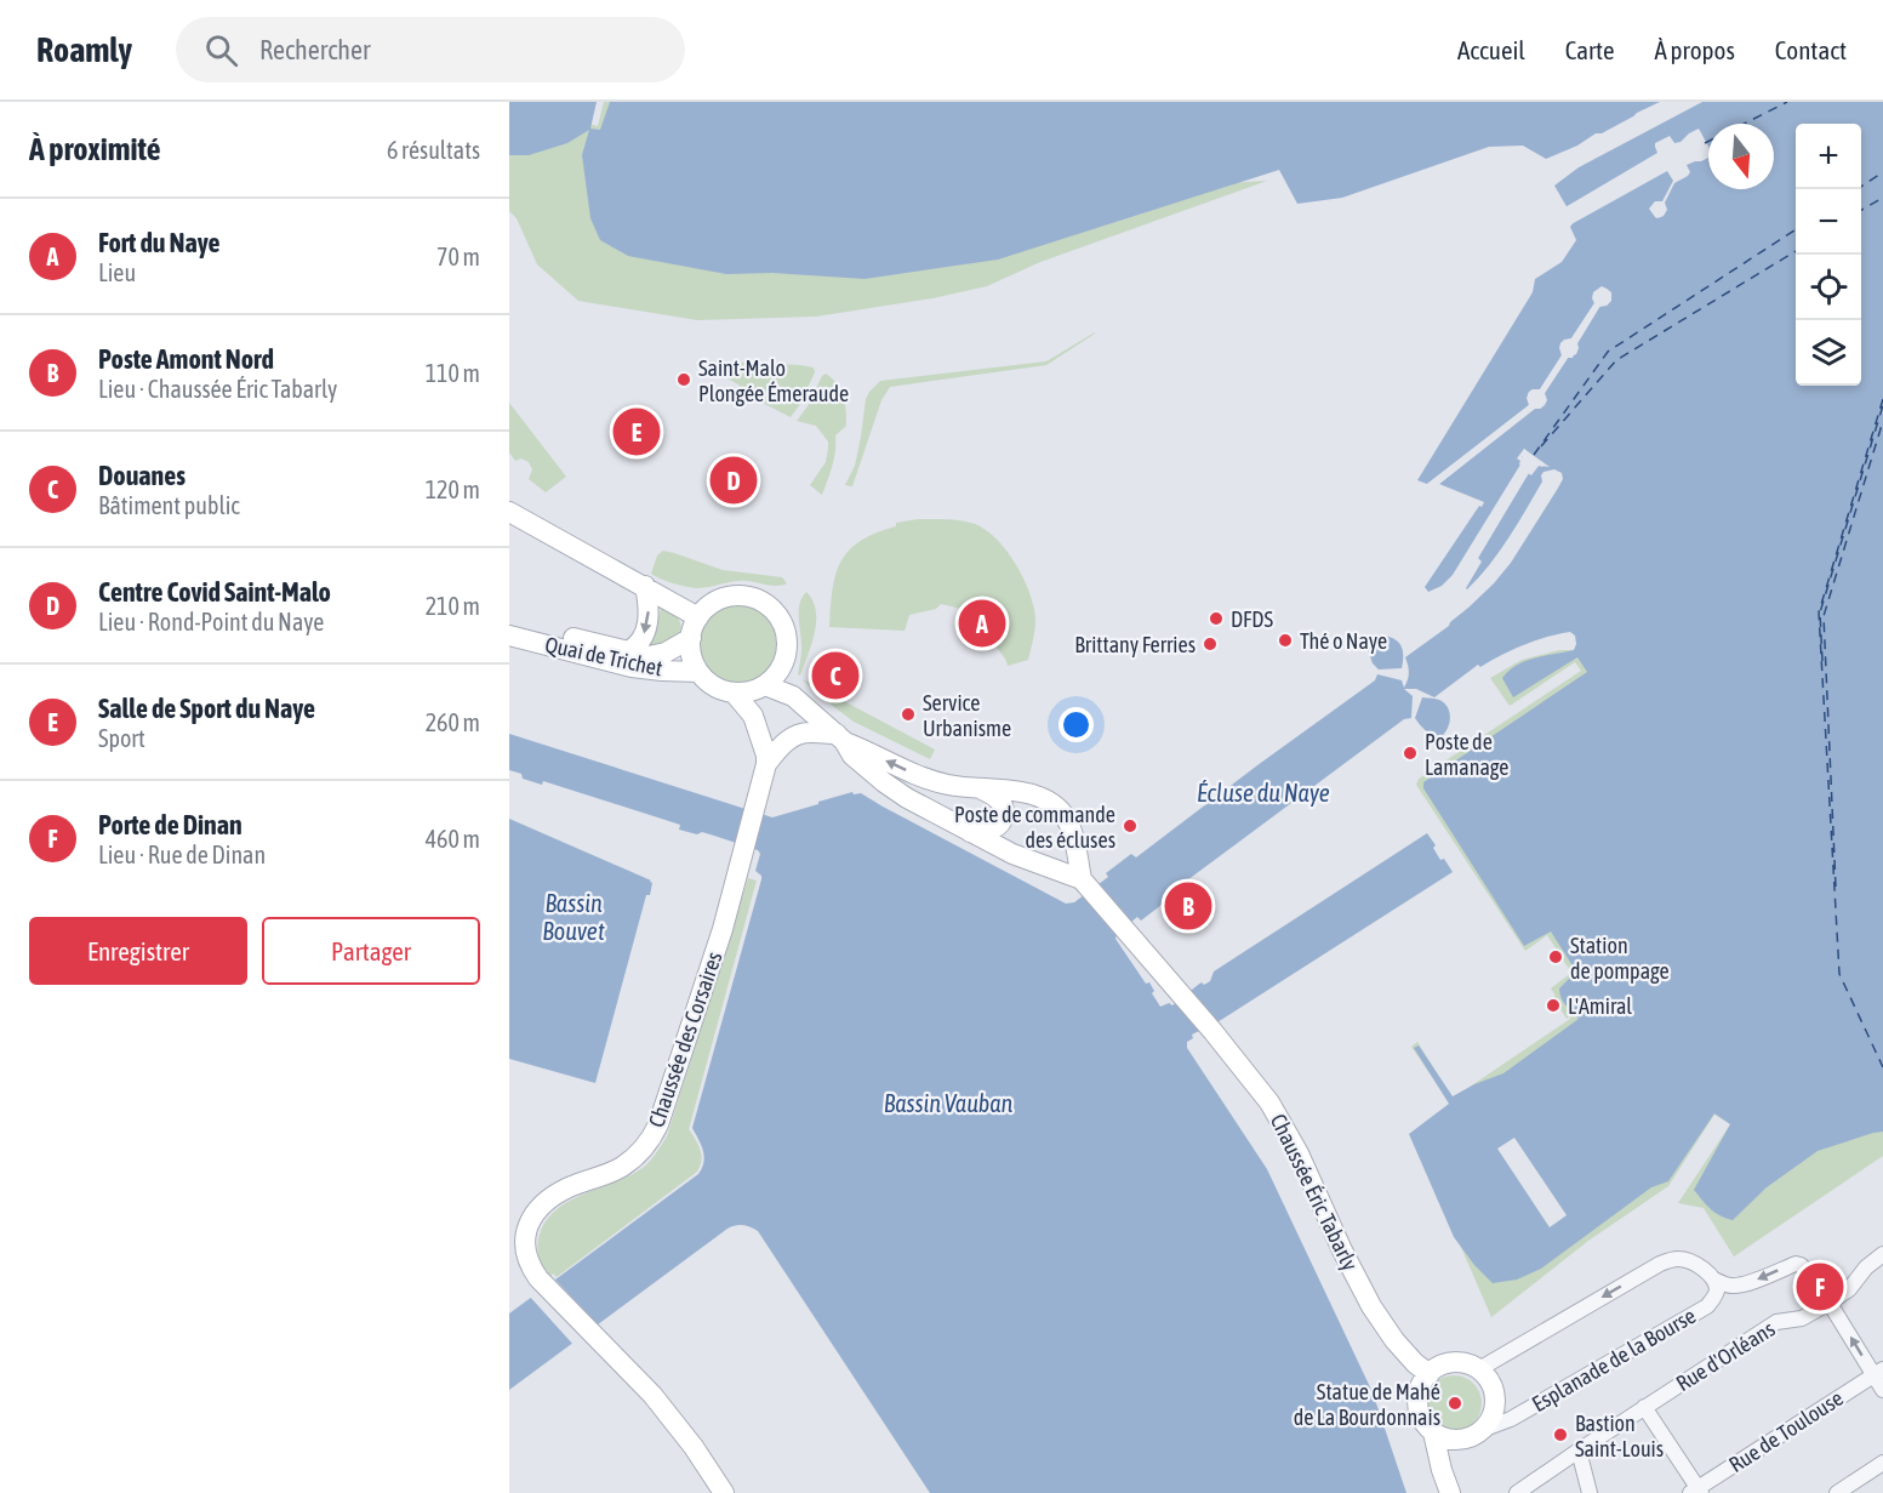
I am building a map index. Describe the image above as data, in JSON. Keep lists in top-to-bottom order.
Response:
{
  "streets": {
    "main road": ["Quai de Trichet", "Chaussée des Corsaires", "Chaussée Éric Tabarly"],
    "street": ["Rue d'Orléans", "Esplanade de la Bourse", "Rue de Toulouse"]
  },
  "crossings": [
    ["Quai de Trichet", "Chaussée des Corsaires"],
    ["Quai de Trichet", "Chaussée Éric Tabarly"],
    ["Chaussée des Corsaires", "Chaussée Éric Tabarly"],
    ["Chaussée Éric Tabarly", "Esplanade de la Bourse"]
  ],
  "water": ["Écluse du Naye", "Bassin Bouvet", "Bassin Vauban"],
  "places": [
    "Saint-Malo Plongée Émeraude",
    "DFDS",
    "Thé o Naye",
    "Brittany Ferries",
    "Service Urbanisme",
    "Poste de Lamanage",
    "Poste de commande des écluses",
    "Station de pompage",
    "L'Amiral",
    "Statue de Mahé de La Bourdonnais",
    "Bastion Saint-Louis"
  ],
  "north": "bottom",
  "page": {
    "header": "Roamly",
    "search": "Rechercher",
    "nav": [
      "Accueil",
      "Carte",
      "À propos",
      "Contact"
    ],
    "heading": ["À proximité", "6 résultats"],
    "map_buttons": ["+", "−"],
    "list": [
      {
        "mark": "A",
        "name": "Fort du Naye",
        "note": "Lieu",
        "value": "70 m"
      },
      {
        "mark": "B",
        "name": "Poste Amont Nord",
        "note": "Lieu · Chaussée Éric Tabarly",
        "value": "110 m"
      },
      {
        "mark": "C",
        "name": "Douanes",
        "note": "Bâtiment public",
        "value": "120 m"
      },
      {
        "mark": "D",
        "name": "Centre Covid Saint-Malo",
        "note": "Lieu · Rond-Point du Naye",
        "value": "210 m"
      },
      {
        "mark": "E",
        "name": "Salle de Sport du Naye",
        "note": "Sport",
        "value": "260 m"
      },
      {
        "mark": "F",
        "name": "Porte de Dinan",
        "note": "Lieu · Rue de Dinan",
        "value": "460 m"
      }
    ],
    "pins": [
      "E",
      "D",
      "A",
      "C",
      "B",
      "F"
    ],
    "buttons": ["Enregistrer", "Partager"]
  }
}
